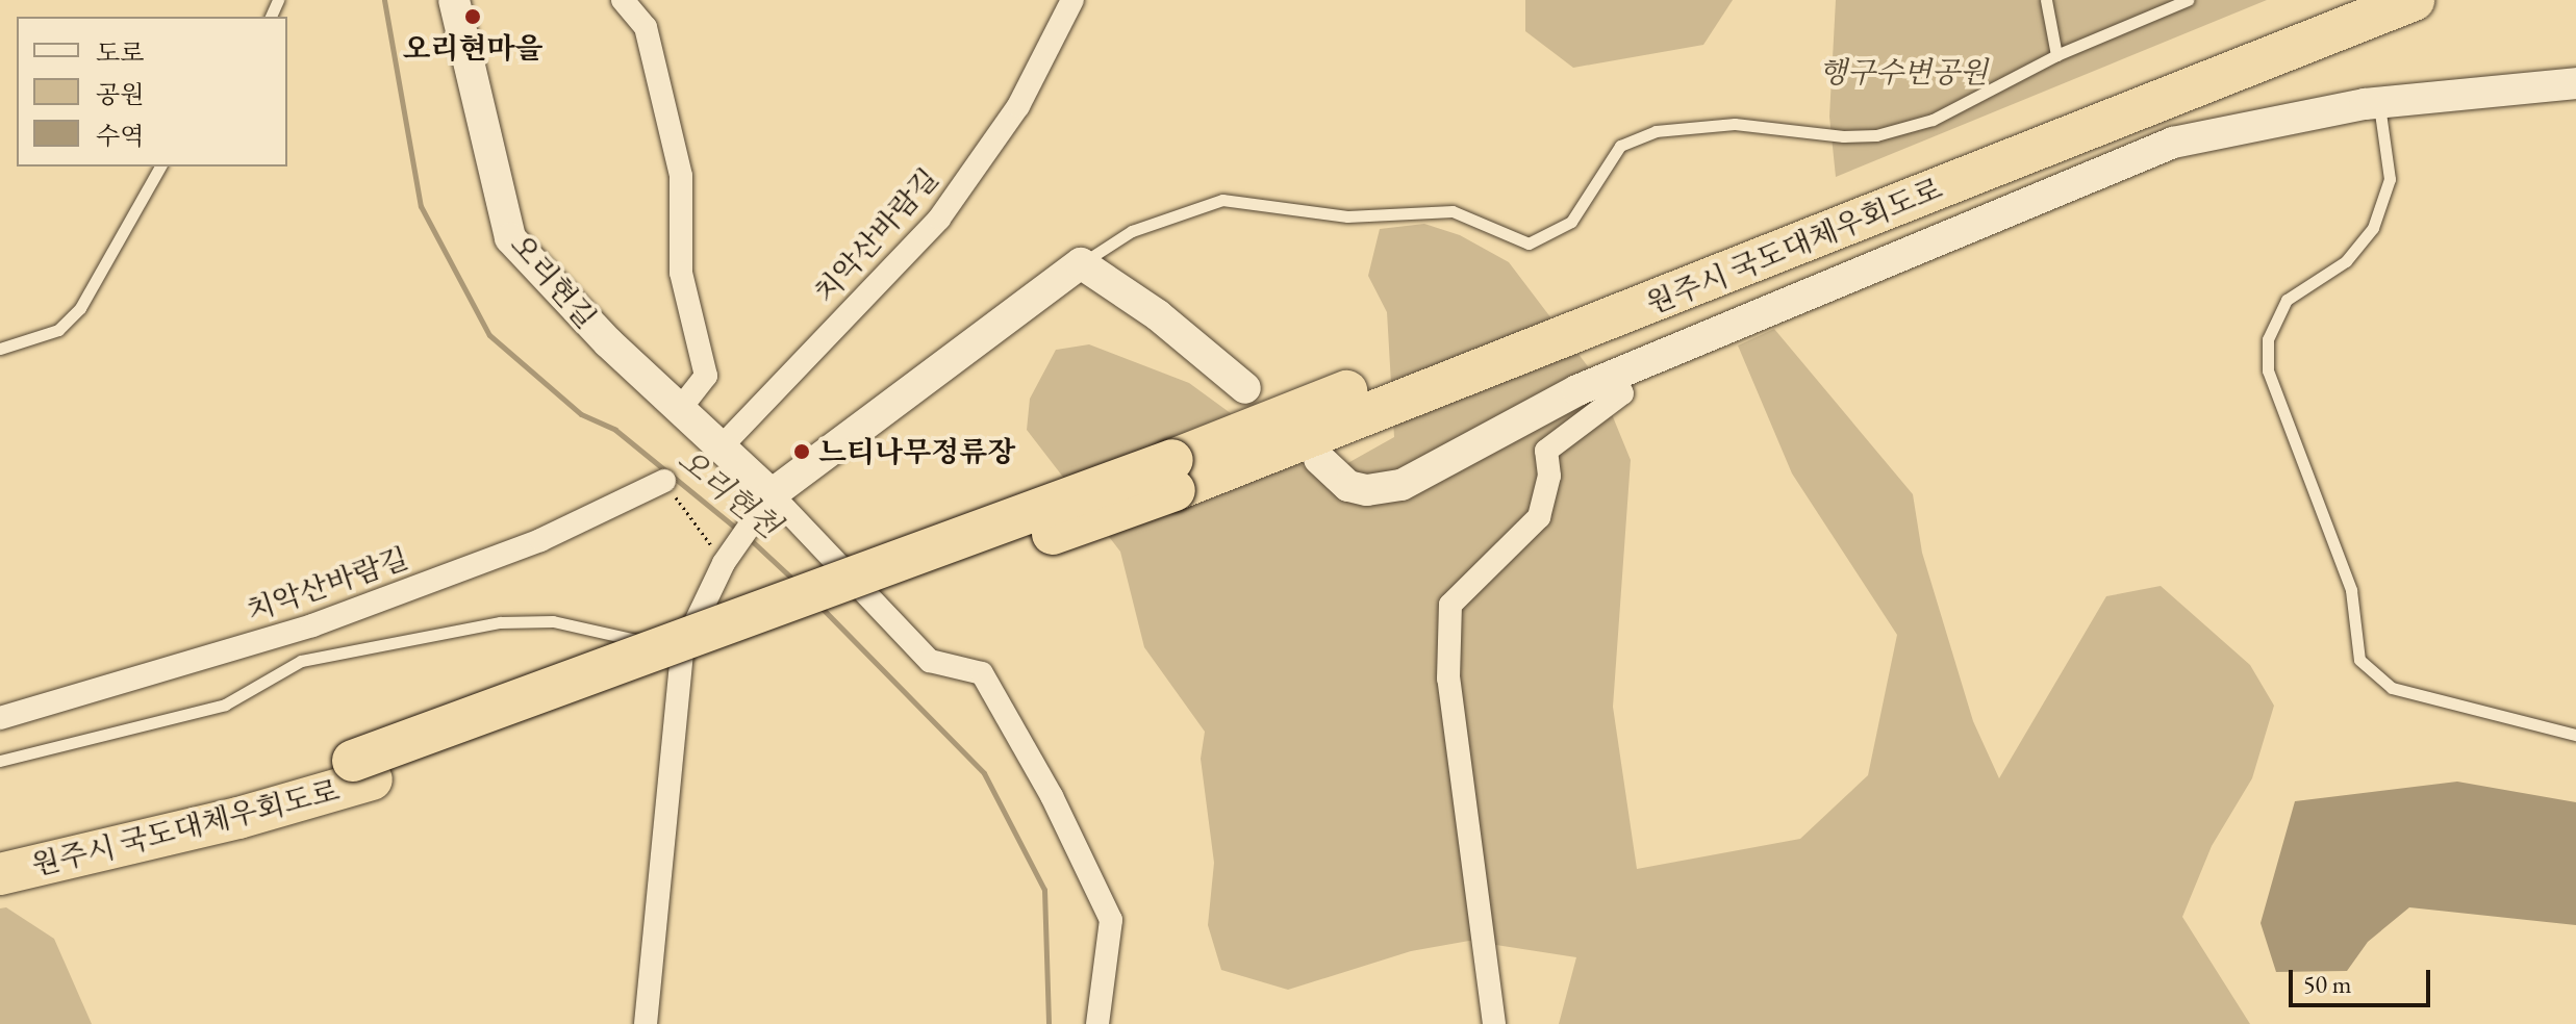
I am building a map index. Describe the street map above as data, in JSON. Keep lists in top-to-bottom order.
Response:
{
  "streets": {
    "highway": ["원주시 국도대체우회도로"],
    "street": ["치악산바람길", "오리현길"]
  },
  "crossings": [
    ["치악산바람길", "오리현길"]
  ],
  "water": ["오리현천"],
  "parks": ["행구수변공원"],
  "places": ["오리현마을", "느티나무정류장"],
  "legend": ["도로", "공원", "수역"],
  "scale_bar": "50 m"
}
